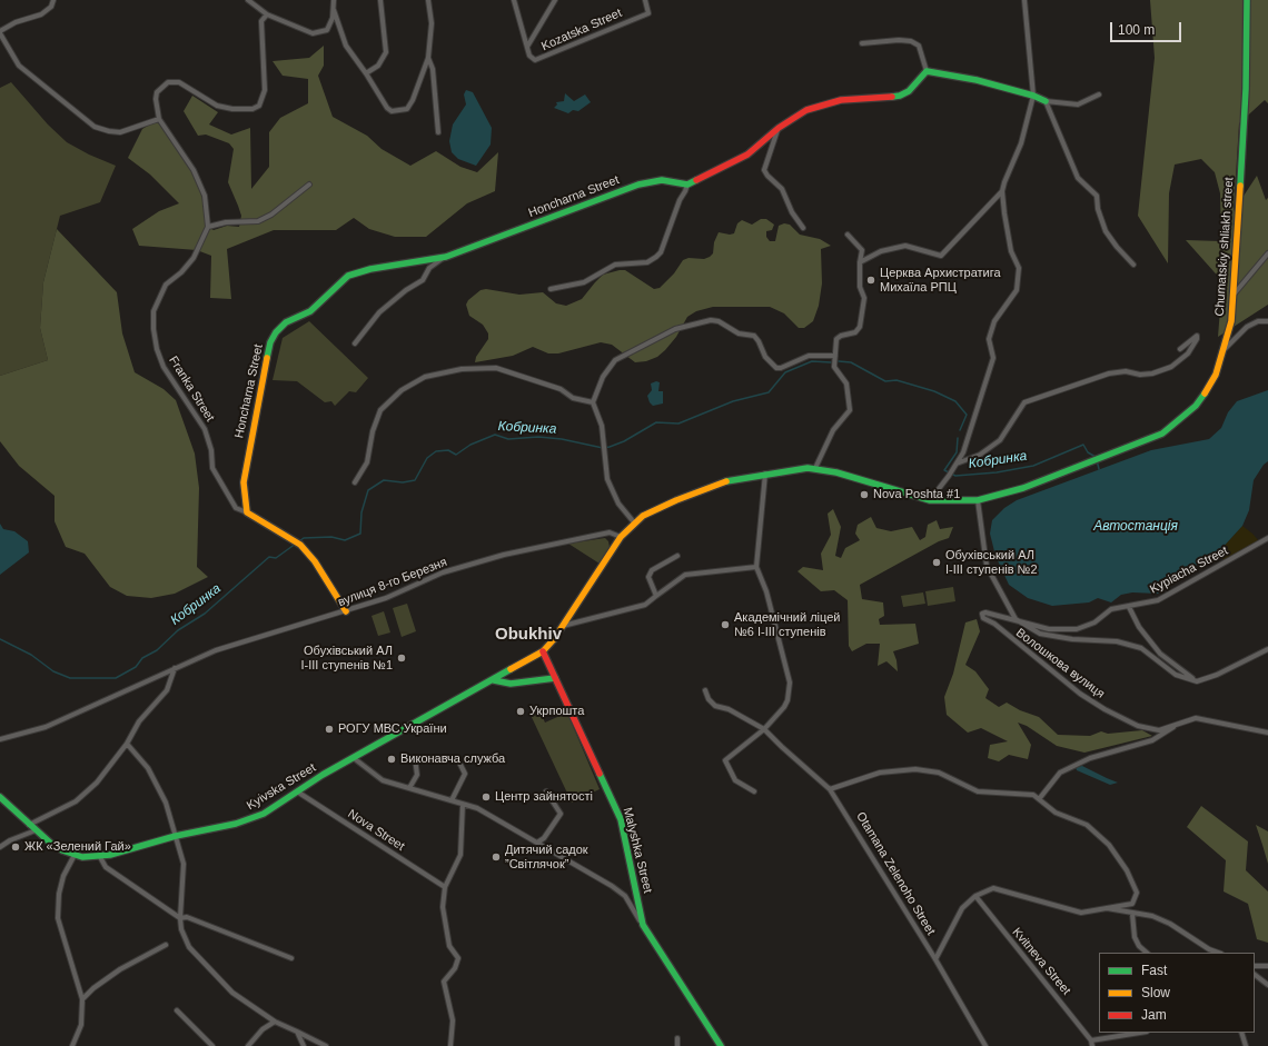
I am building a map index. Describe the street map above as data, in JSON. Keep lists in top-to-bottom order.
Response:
{
  "streets": {
    "main road": [
      "Honcharna Street",
      "Chumatskiy shliakh street",
      "Kyivska Street",
      "Malyshka Street"
    ],
    "street": [
      "Kozatska Street",
      "Franka Street",
      "Kypiacha Street",
      "вулиця 8-го Березня",
      "Волошкова вулиця",
      "Nova Street",
      "Otamana Zelenoho Street",
      "Kvitneva Street"
    ]
  },
  "crossings": [
    ["Honcharna Street", "Franka Street"],
    ["Chumatskiy shliakh street", "вулиця 8-го Березня"],
    ["Chumatskiy shliakh street", "Kyivska Street"],
    ["Chumatskiy shliakh street", "Malyshka Street"],
    ["Kypiacha Street", "Волошкова вулиця"],
    ["Kyivska Street", "Nova Street"],
    ["Kyivska Street", "Malyshka Street"]
  ],
  "districts": ["Obukhiv"],
  "water": ["Кобринка", "Автостанція"],
  "places": [
    "Церква Архистратига Михаїла РПЦ",
    "Nova Poshta #1",
    "Обухівський АЛ І-ІІІ ступенів №2",
    "Академічний ліцей №6 І-ІІІ ступенів",
    "Обухівський АЛ І-ІІІ ступенів №1",
    "Укрпошта",
    "РОГУ МВС України",
    "Виконавча служба",
    "Центр зайнятості",
    "ЖК «Зелений Гай»",
    "Дитячий садок ”Світлячок”"
  ],
  "legend": ["Fast", "Slow", "Jam"],
  "scale_bar": "100 m"
}
